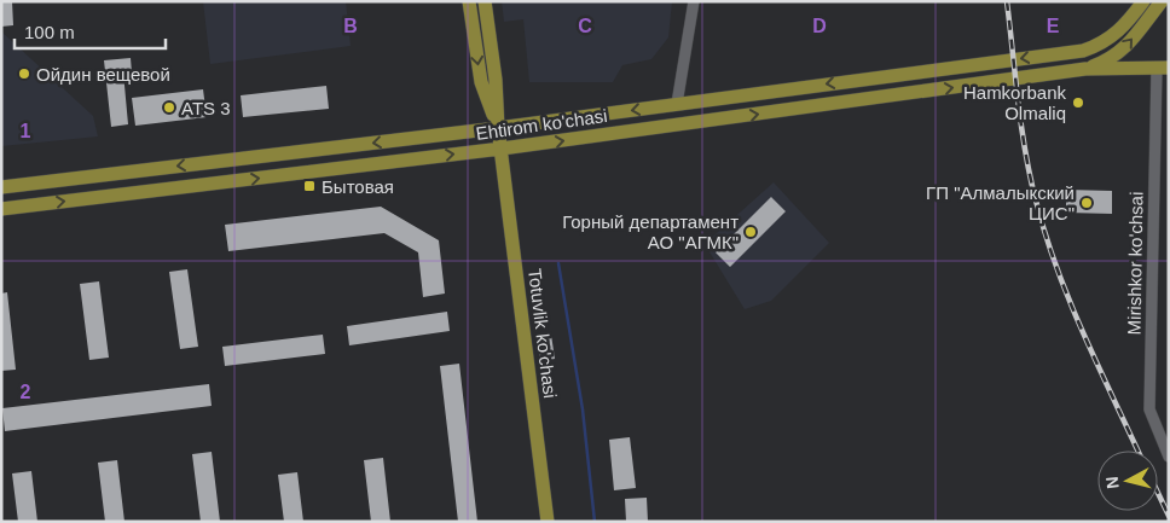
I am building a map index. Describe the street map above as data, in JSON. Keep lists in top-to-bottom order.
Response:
{
  "streets": {
    "main road": ["Ehtirom ko'chasi", "Totuvlik ko'chasi"],
    "street": ["Mirishkor ko'chsai"]
  },
  "crossings": [
    ["Ehtirom ko'chasi", "Totuvlik ko'chasi"]
  ],
  "places": {
    "other": [
      "Ойдин вещевой",
      "Hamkorbank Olmaliq",
      "ATS 3",
      "ГП \"Алмалыкский ЦИС\"",
      "Горный департамент АО \"АГМК\""
    ],
    "transit": ["Бытовая"]
  },
  "scale_bar": "100 m",
  "north": "left",
  "grid": {
    "columns": [
      "B",
      "C",
      "D",
      "E"
    ],
    "rows": ["1", "2"]
  }
}
